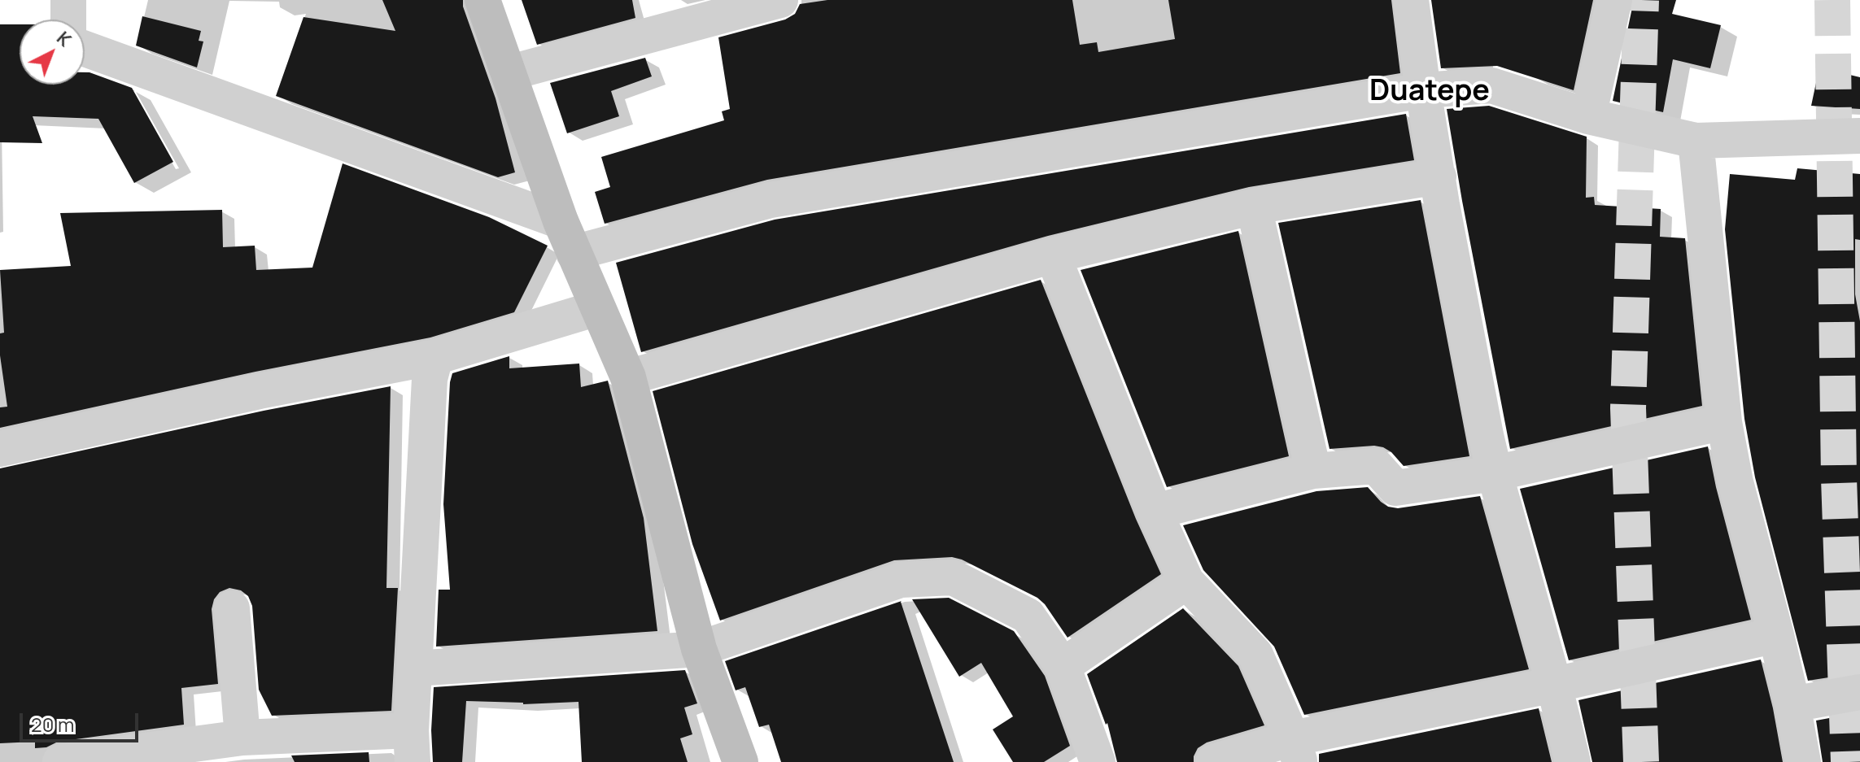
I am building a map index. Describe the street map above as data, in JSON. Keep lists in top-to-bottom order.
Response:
{
  "districts": ["Duatepe"],
  "scale_bar": "20 m",
  "north": "top right"
}
